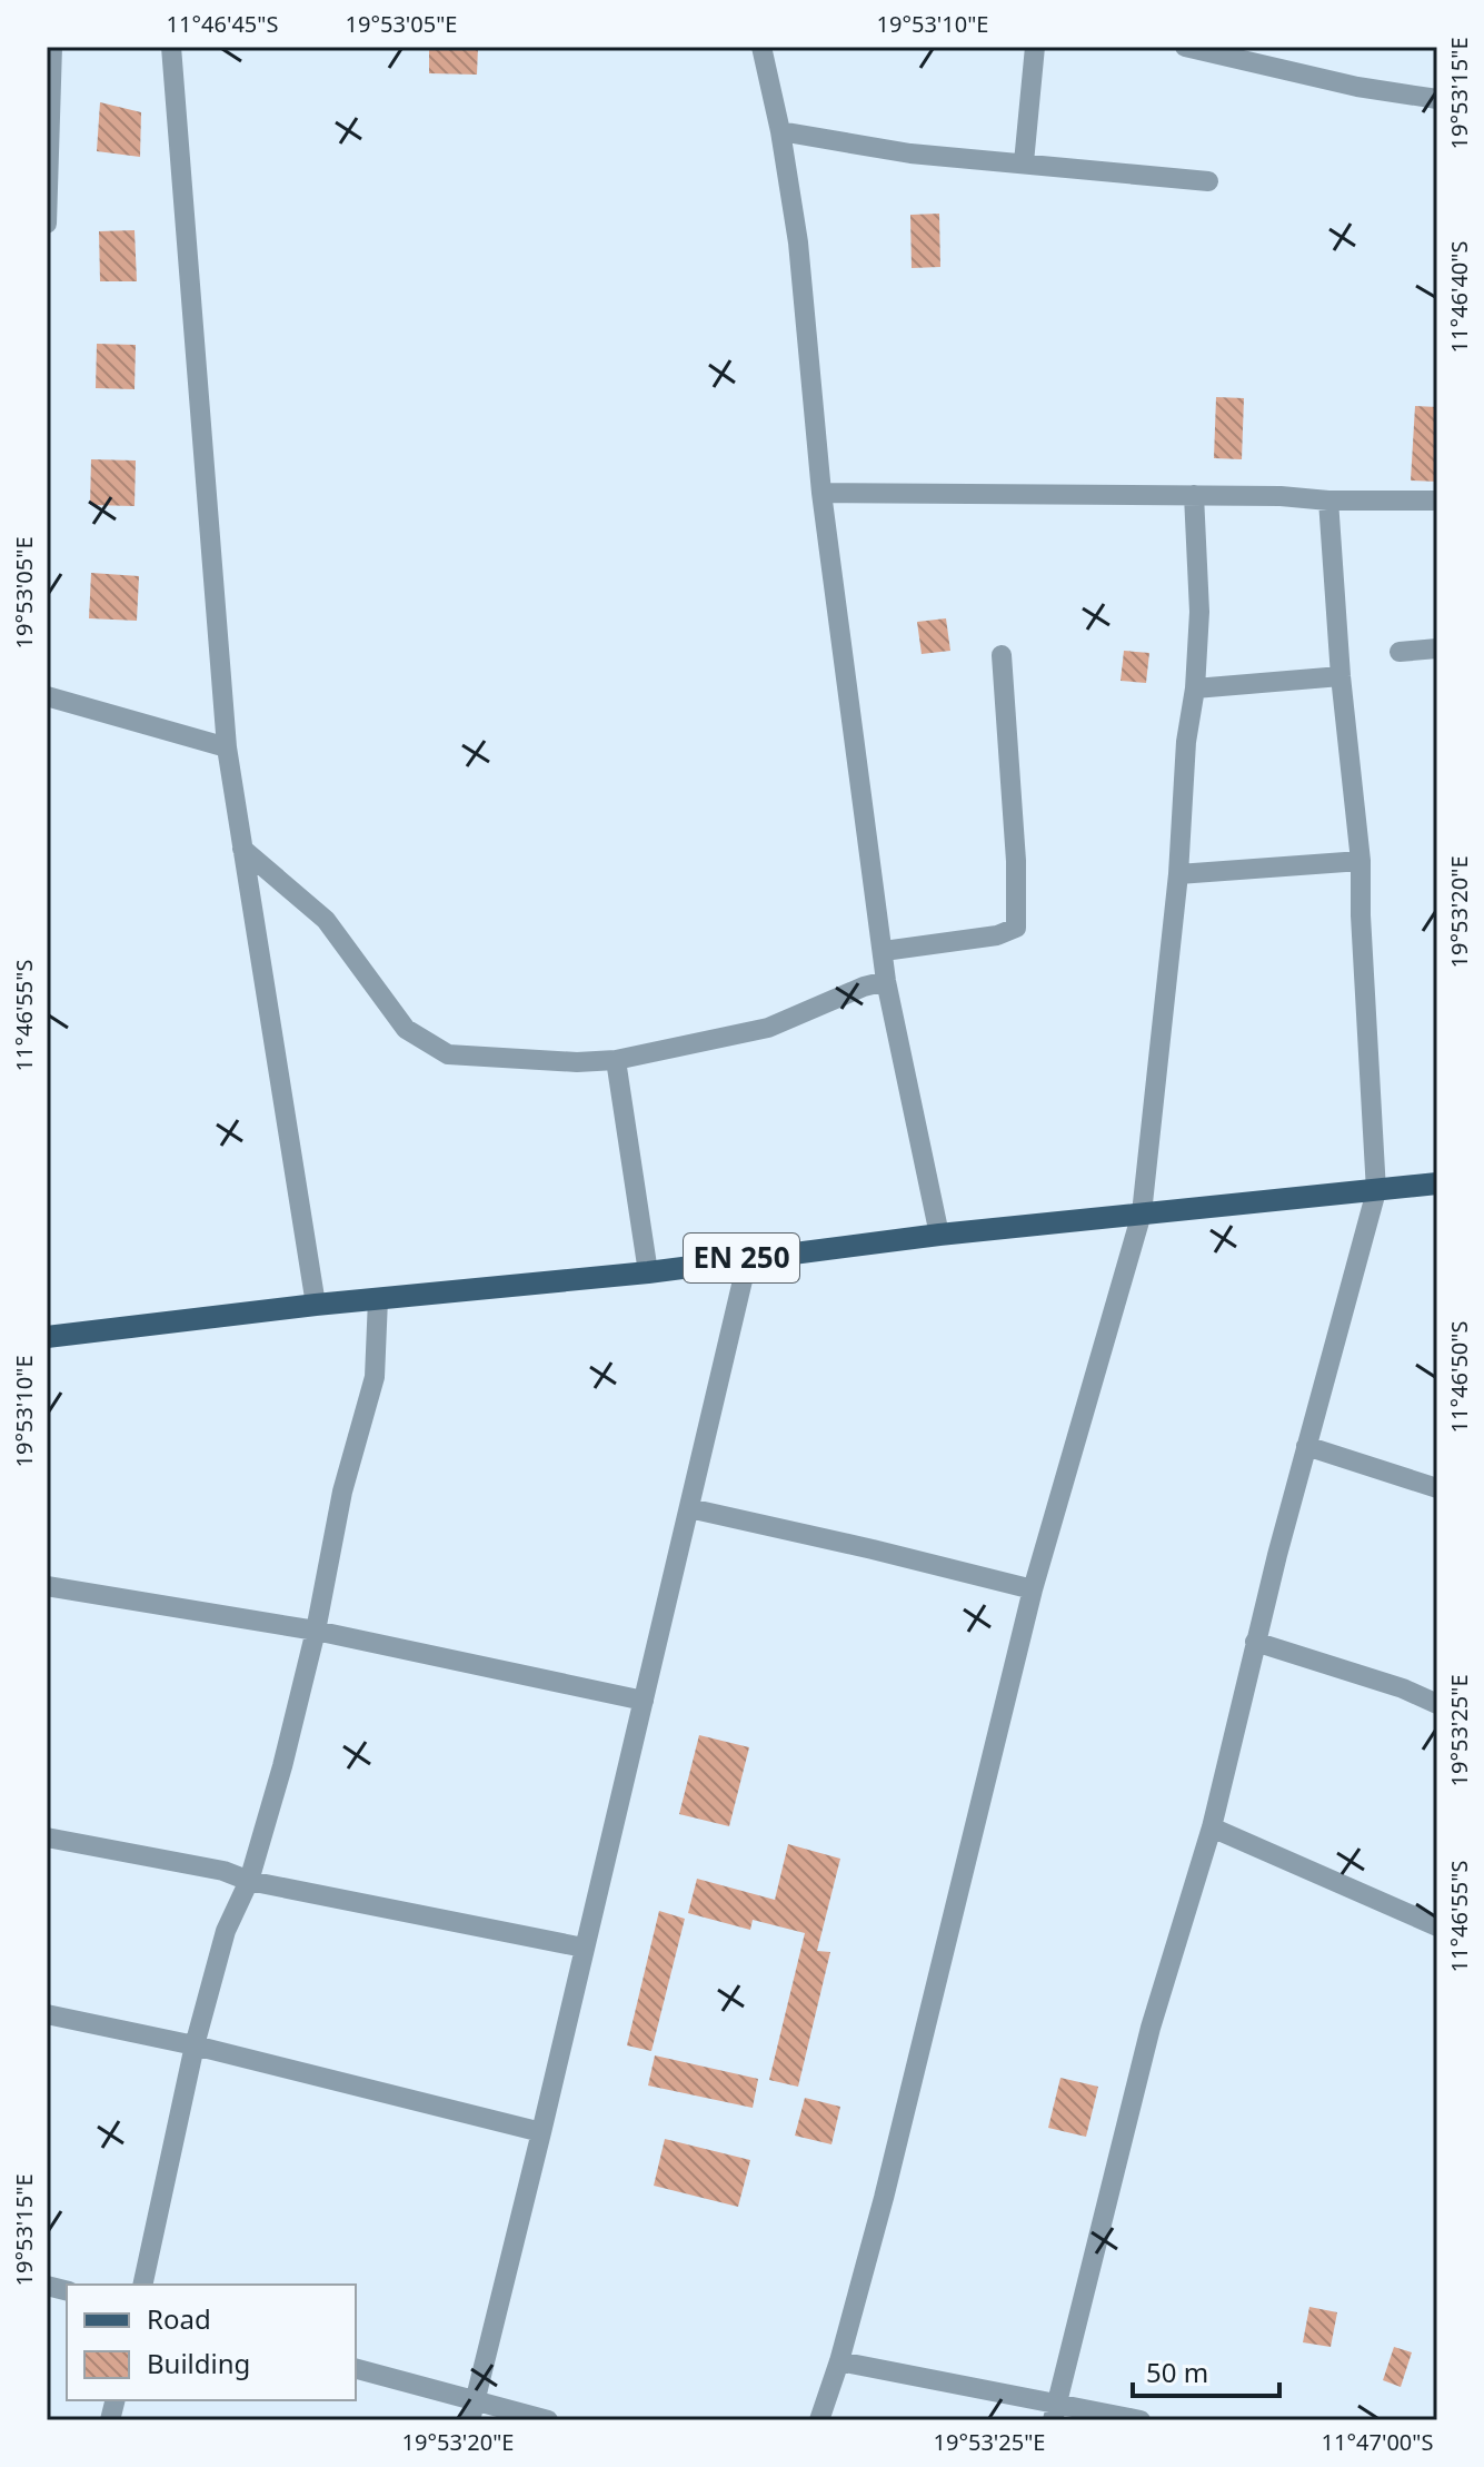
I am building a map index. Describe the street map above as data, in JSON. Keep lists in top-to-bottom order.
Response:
{
  "streets": {
    "main road": ["EN 250"]
  },
  "legend": ["Road", "Building"],
  "scale_bar": "50 m",
  "coordinates": [
    "11°46'45\"S",
    "19°53'05\"E",
    "19°53'10\"E",
    "19°53'15\"E",
    "11°46'40\"S",
    "19°53'20\"E",
    "11°46'55\"S",
    "11°46'50\"S",
    "19°53'25\"E",
    "11°47'00\"S"
  ]
}
